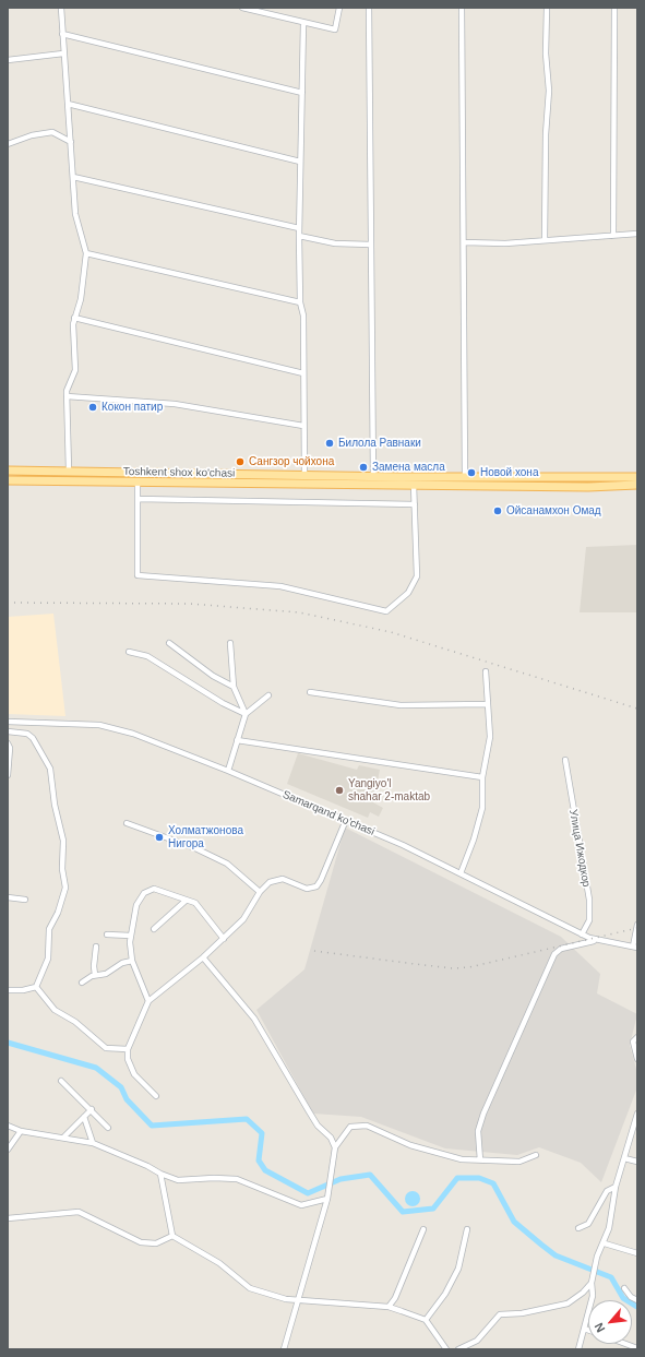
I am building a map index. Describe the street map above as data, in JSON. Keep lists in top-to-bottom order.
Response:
{
  "streets": {
    "main road": ["Toshkent shox ko'chasi"],
    "street": ["Samarqand ko'chasi", "Улица Ижодкор"]
  },
  "crossings": [
    ["Samarqand ko'chasi", "Улица Ижодкор"]
  ],
  "places": [
    "Кокон патир",
    "Билола Равнаки",
    "Сангзор чойхона",
    "Замена масла",
    "Новой хона",
    "Ойсанамхон Омад",
    "Yangiyo'l shahar 2-maktab",
    "Холматжонова Нигора"
  ],
  "north": "bottom left"
}
